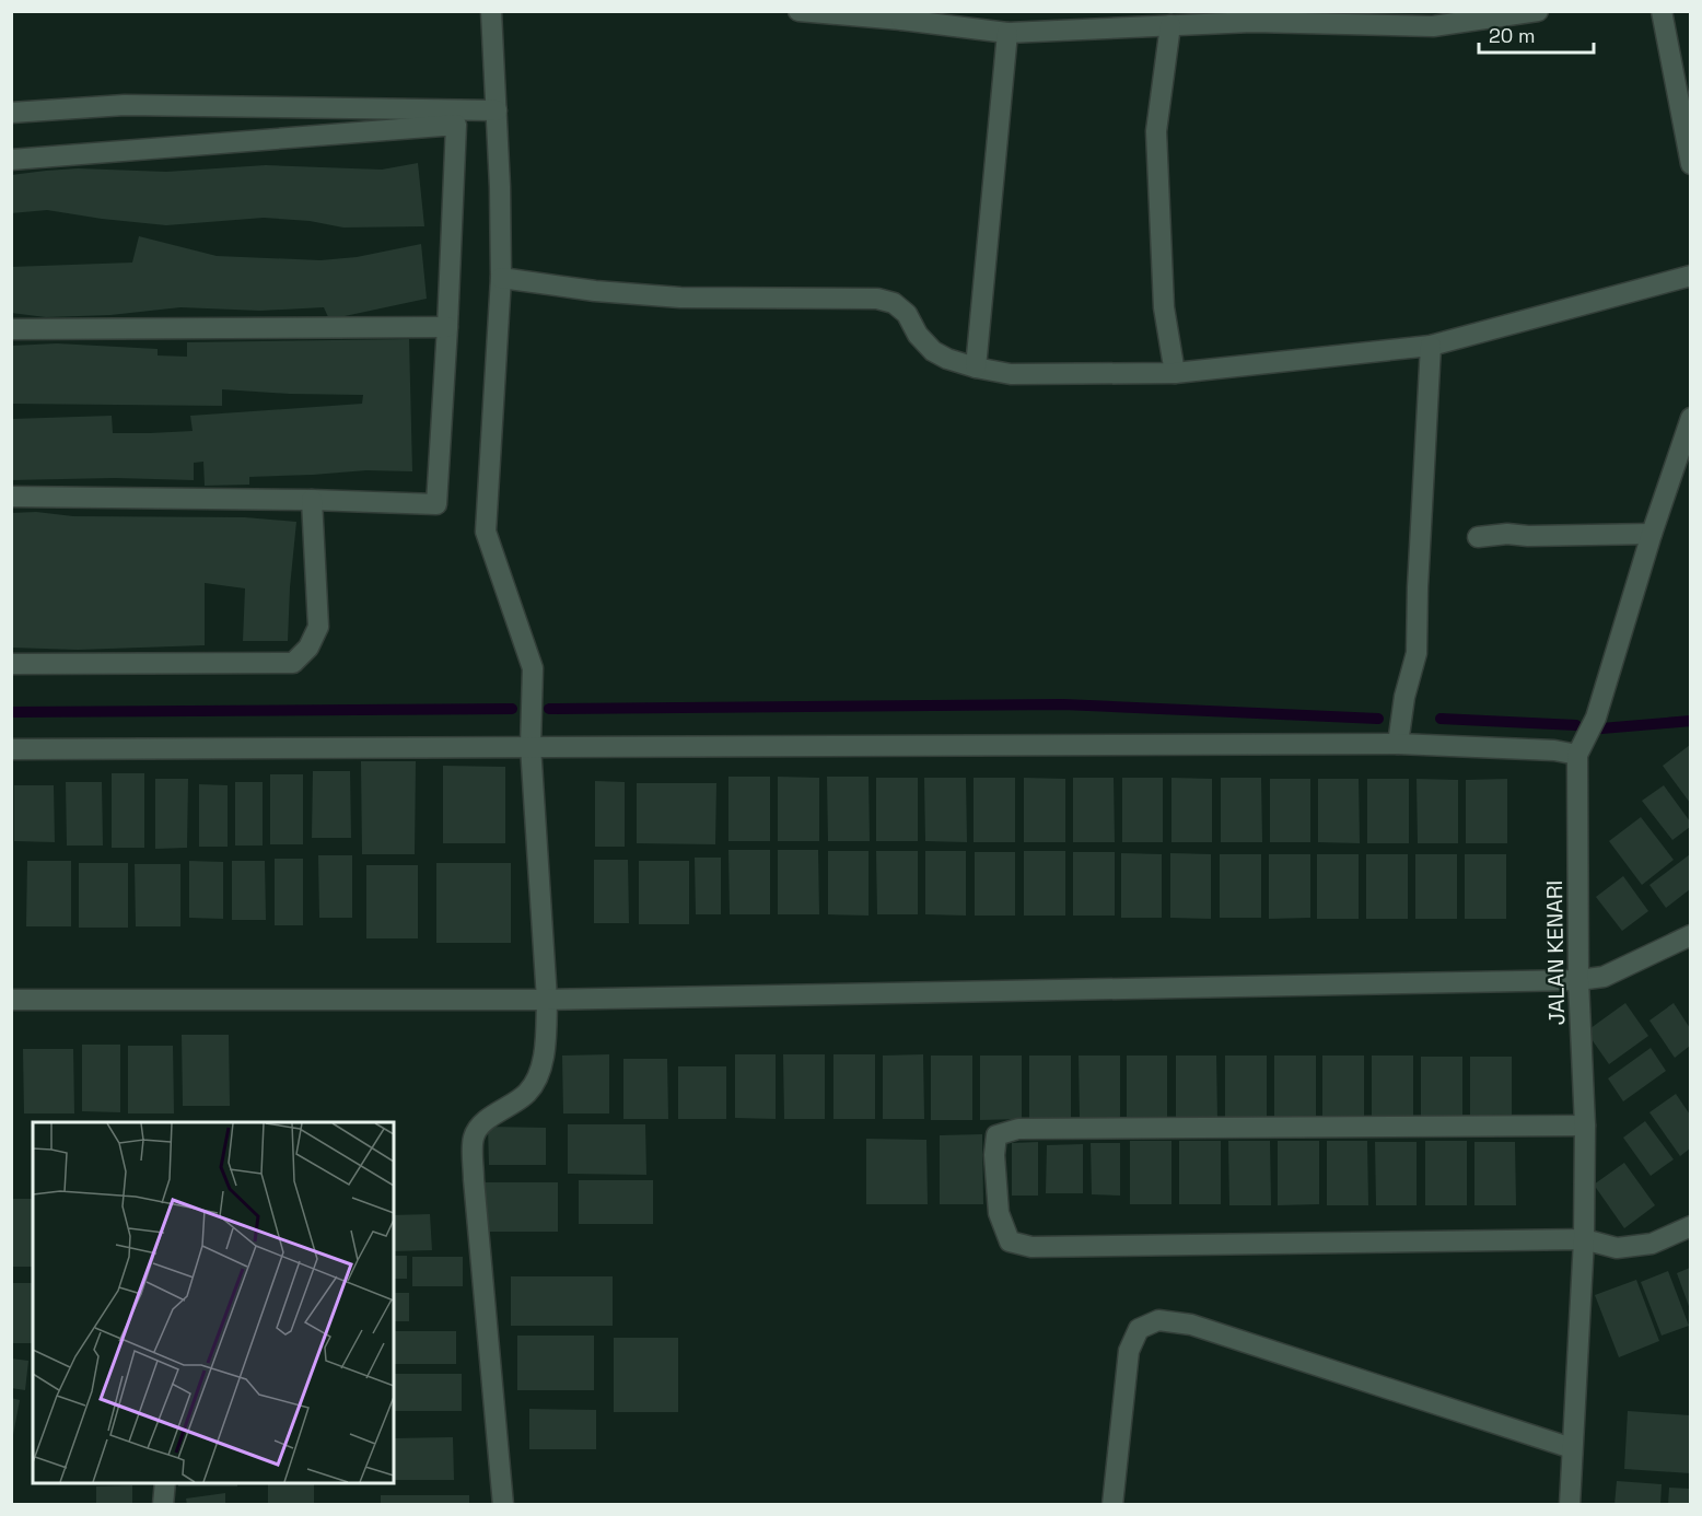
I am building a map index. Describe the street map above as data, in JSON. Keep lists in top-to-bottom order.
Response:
{
  "streets": {
    "street": ["JALAN KENARI"]
  },
  "scale_bar": "20 m"
}
